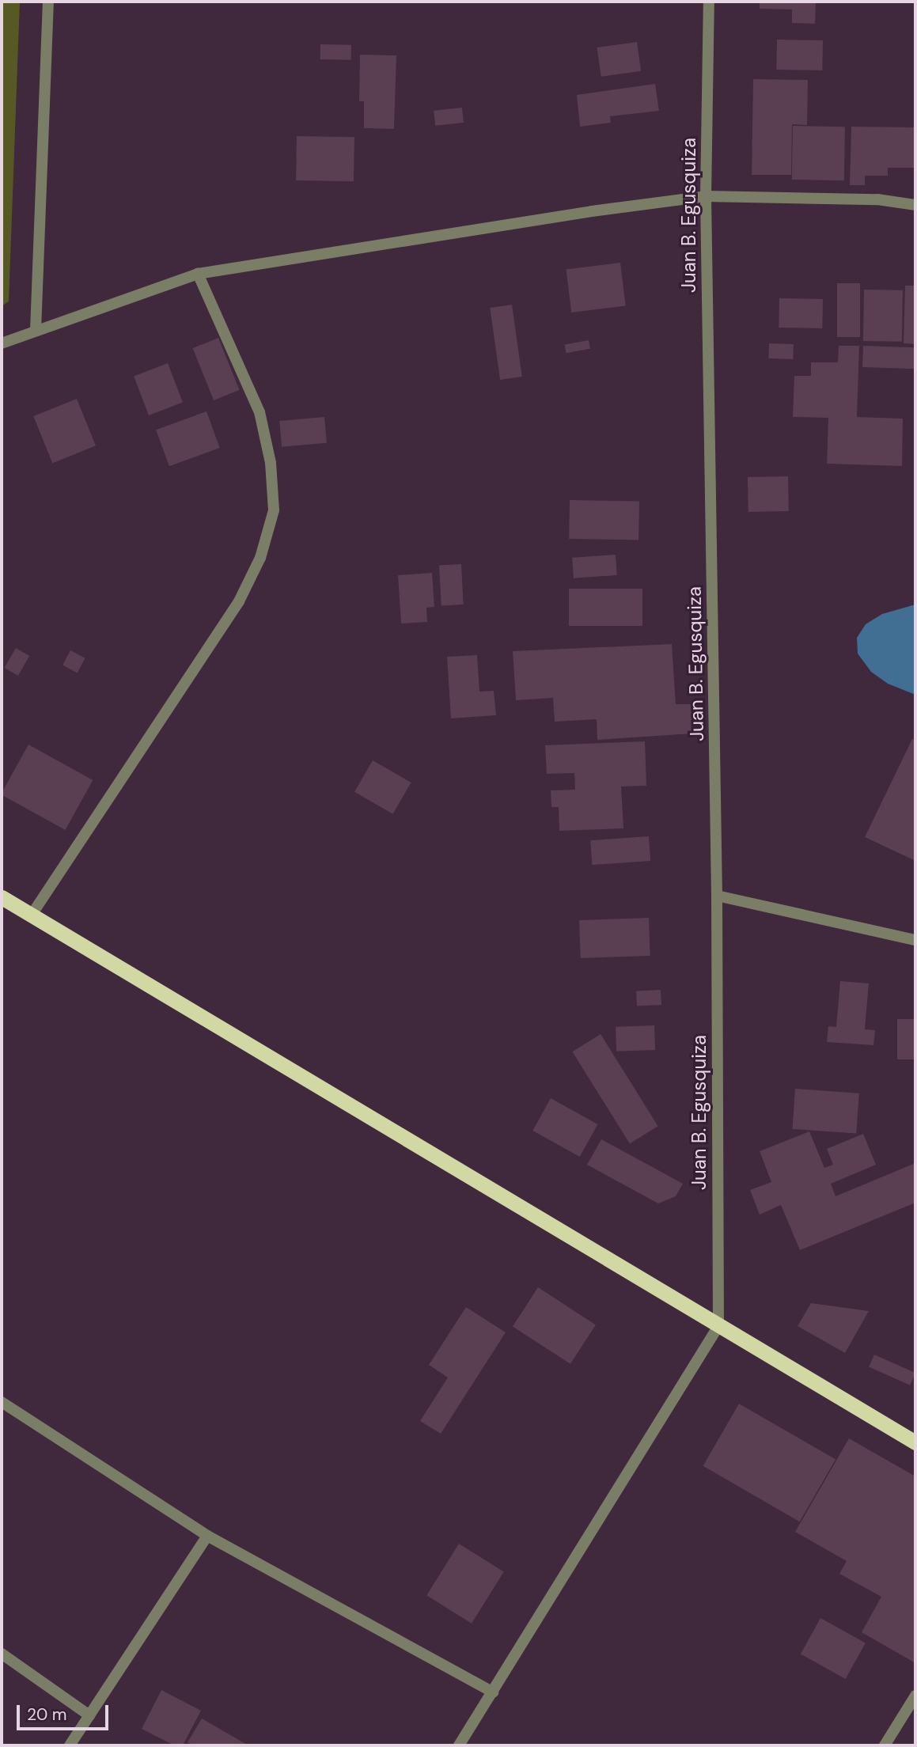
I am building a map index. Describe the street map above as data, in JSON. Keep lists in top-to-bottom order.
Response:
{
  "streets": {
    "street": ["Juan B. Egusquiza"]
  },
  "scale_bar": "20 m"
}
